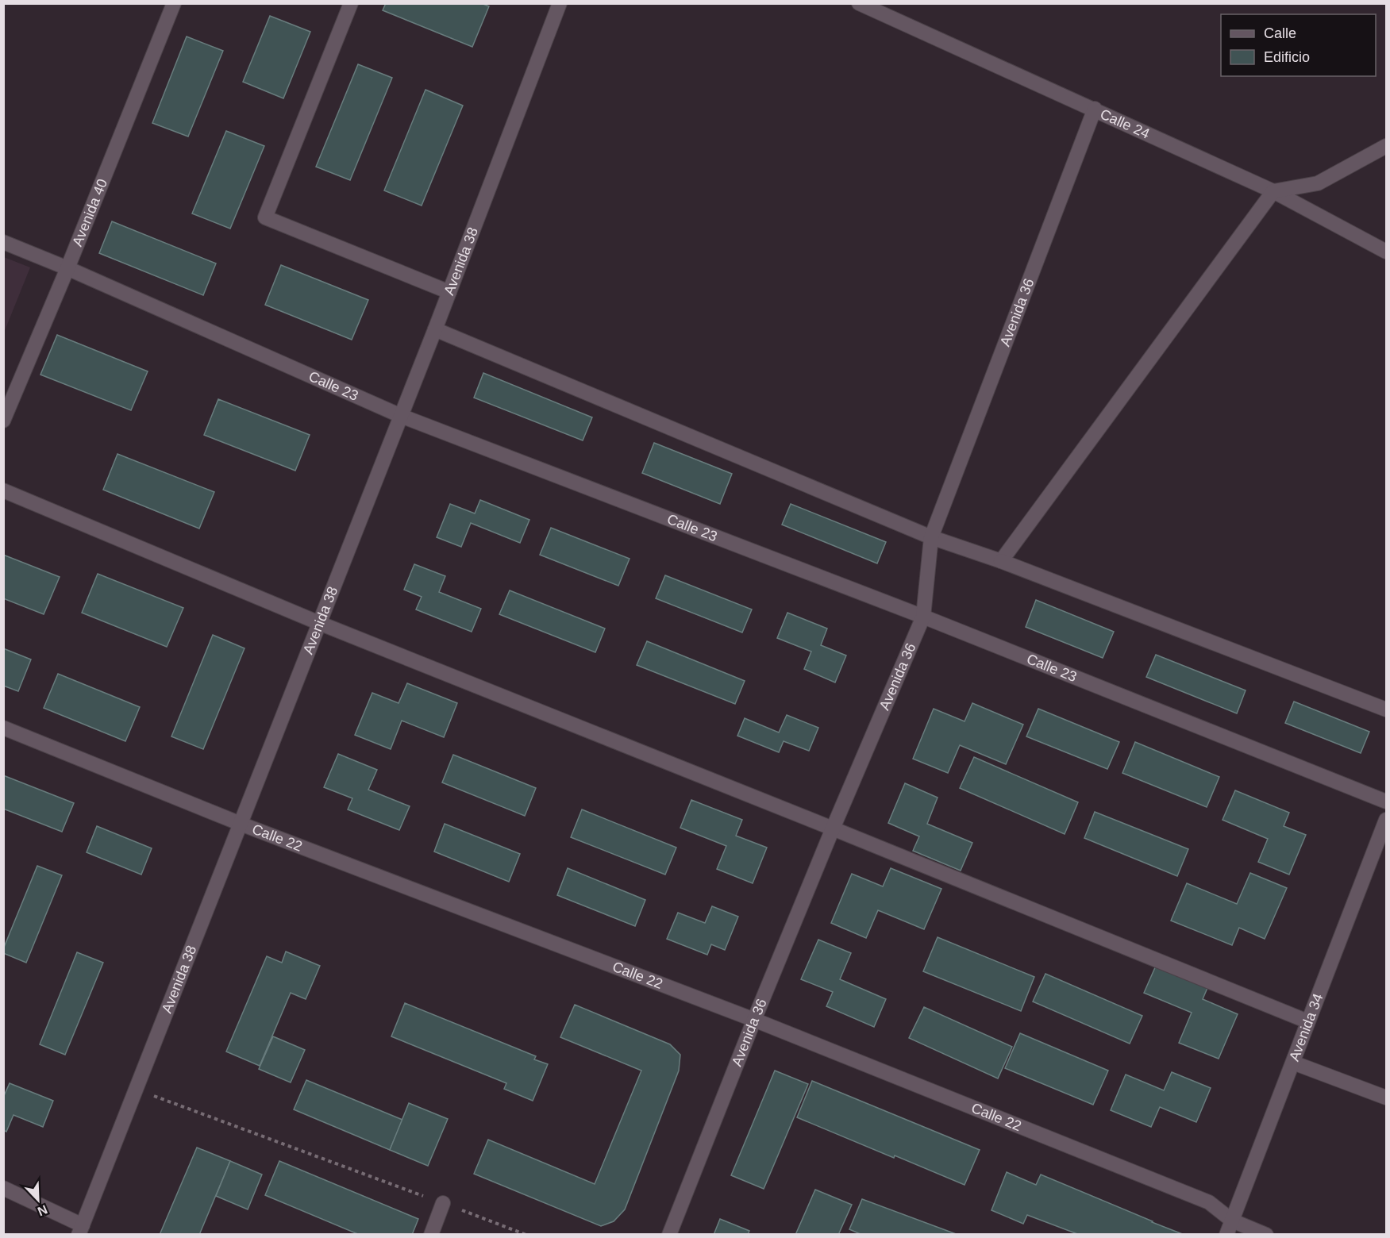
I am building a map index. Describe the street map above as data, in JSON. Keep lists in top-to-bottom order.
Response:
{
  "streets": {
    "street": [
      "Calle 24",
      "Avenida 40",
      "Avenida 38",
      "Avenida 36",
      "Calle 23",
      "Calle 22",
      "Avenida 34"
    ]
  },
  "crossings": [
    ["Calle 24", "Avenida 36"],
    ["Avenida 40", "Calle 23"],
    ["Avenida 38", "Calle 23"],
    ["Avenida 38", "Calle 22"],
    ["Avenida 36", "Calle 23"],
    ["Avenida 36", "Calle 22"],
    ["Calle 22", "Avenida 34"]
  ],
  "legend": ["Calle", "Edificio"],
  "north": "bottom right"
}
